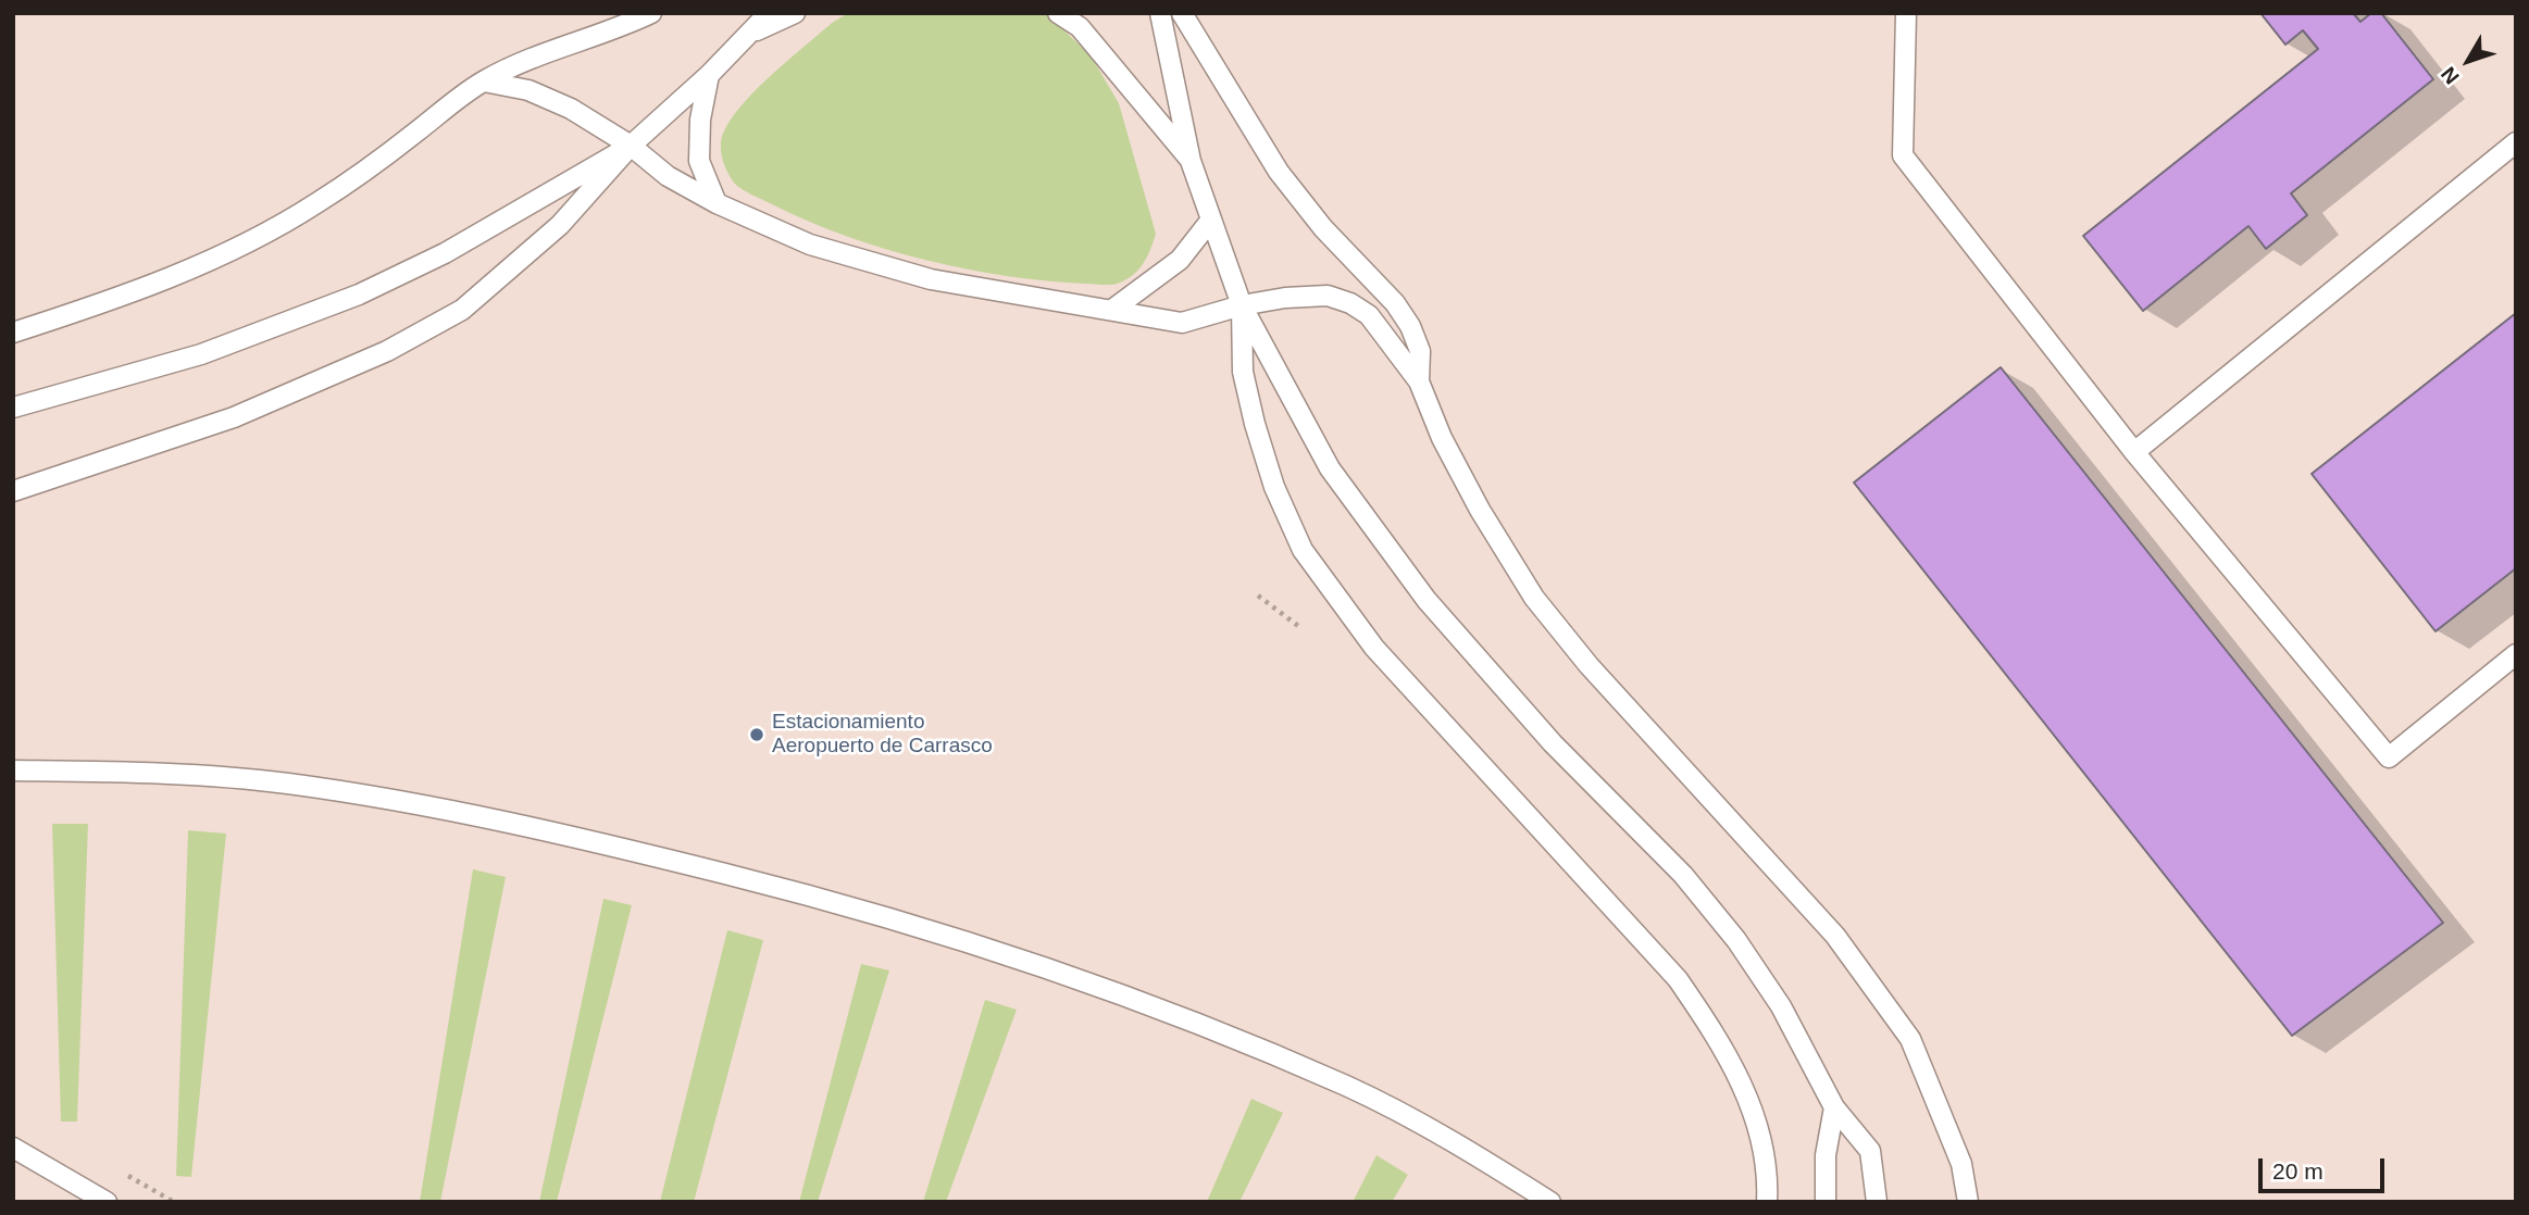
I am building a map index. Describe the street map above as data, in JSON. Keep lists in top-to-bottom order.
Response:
{
  "places": ["Estacionamiento Aeropuerto de Carrasco"],
  "scale_bar": "20 m",
  "north": "bottom left"
}
